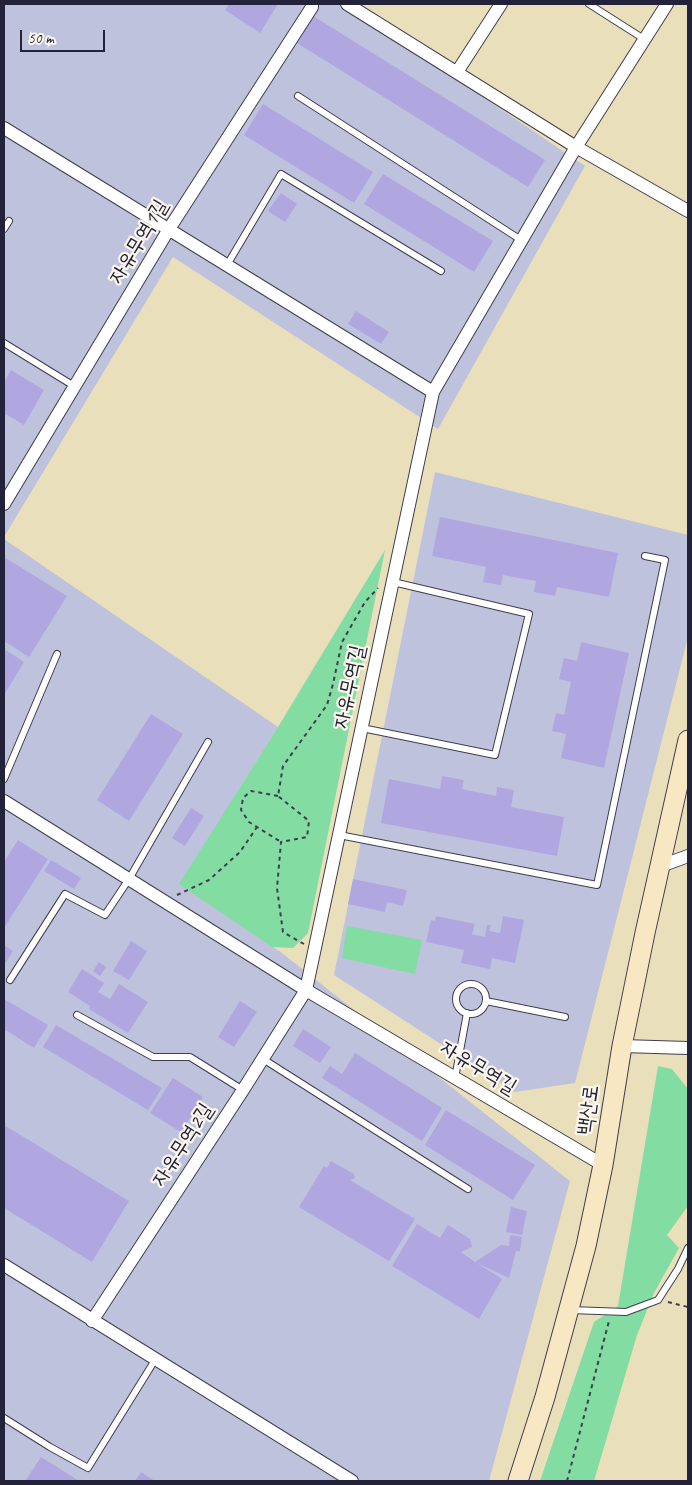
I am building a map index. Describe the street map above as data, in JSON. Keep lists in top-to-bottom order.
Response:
{
  "streets": {
    "main road": ["백산로"],
    "street": ["자유무역1길", "자유무역길", "자유무역2길"]
  },
  "crossings": [
    ["자유무역길", "백산로"],
    ["자유무역길", "자유무역2길"]
  ],
  "scale_bar": "50 m"
}
